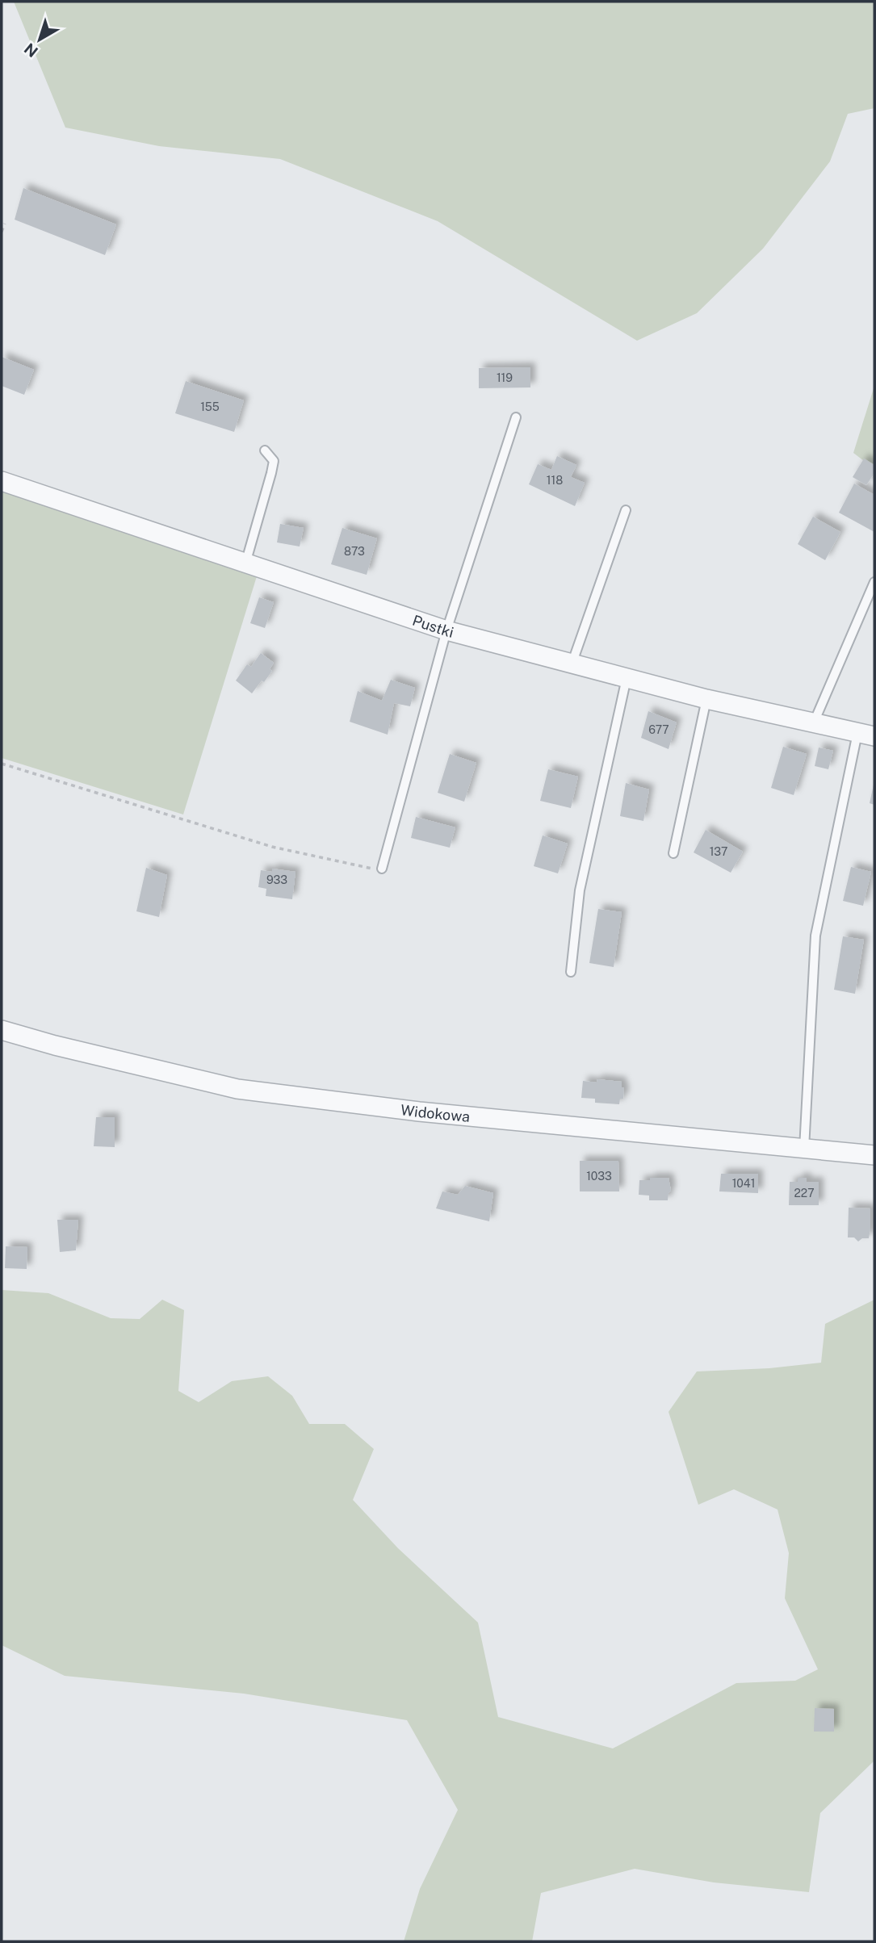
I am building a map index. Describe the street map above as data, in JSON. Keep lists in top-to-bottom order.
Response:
{
  "streets": {
    "street": ["Pustki", "Widokowa"]
  },
  "house_numbers": [
    "119",
    "155",
    "118",
    "873",
    "677",
    "137",
    "933",
    "1033",
    "1041",
    "227"
  ],
  "north": "bottom left"
}
